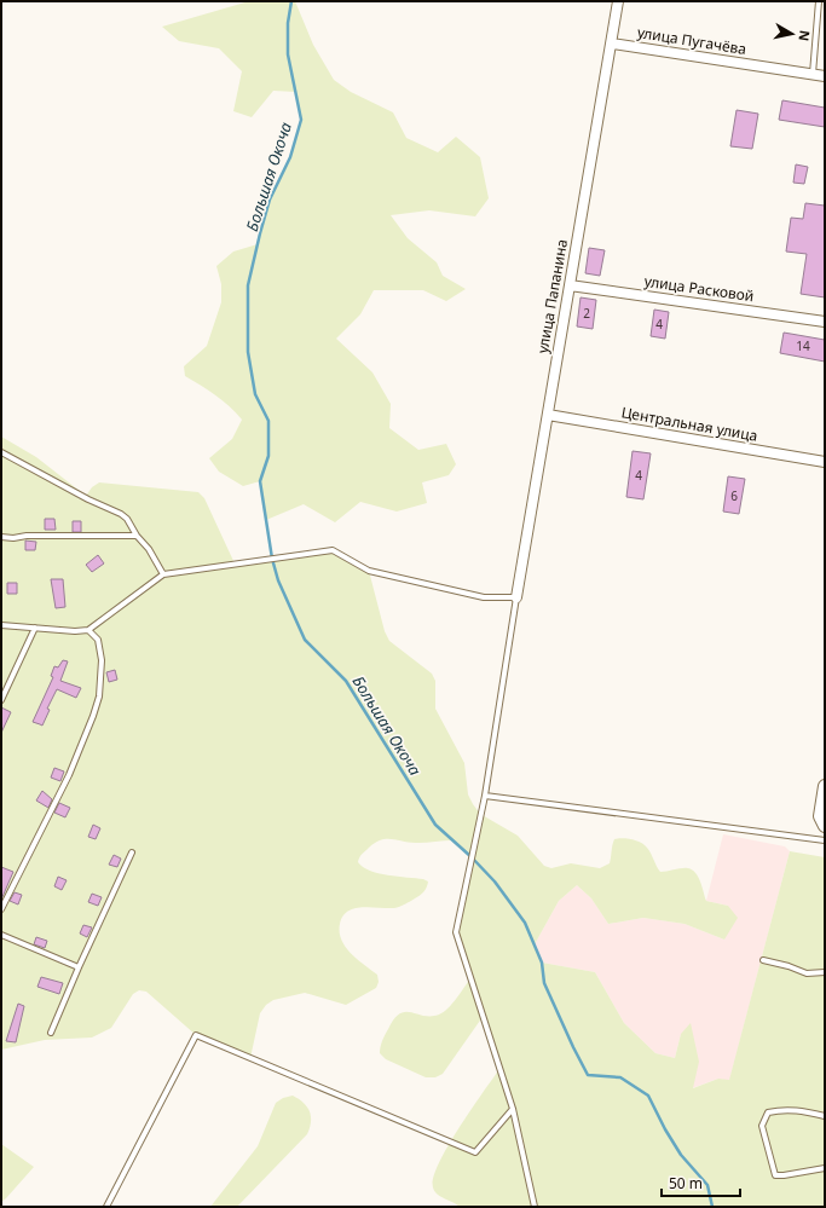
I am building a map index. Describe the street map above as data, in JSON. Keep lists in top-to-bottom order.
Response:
{
  "streets": {
    "street": [
      "улица Пугачёва",
      "улица Расковой",
      "улица Папанина",
      "Центральная улица"
    ]
  },
  "crossings": [
    ["улица Пугачёва", "улица Папанина"],
    ["улица Расковой", "улица Папанина"],
    ["улица Папанина", "Центральная улица"]
  ],
  "water": ["Большая Окоча"],
  "house_numbers": [
    "2",
    "4",
    "14",
    "4",
    "6"
  ],
  "scale_bar": "50 m",
  "north": "right"
}
